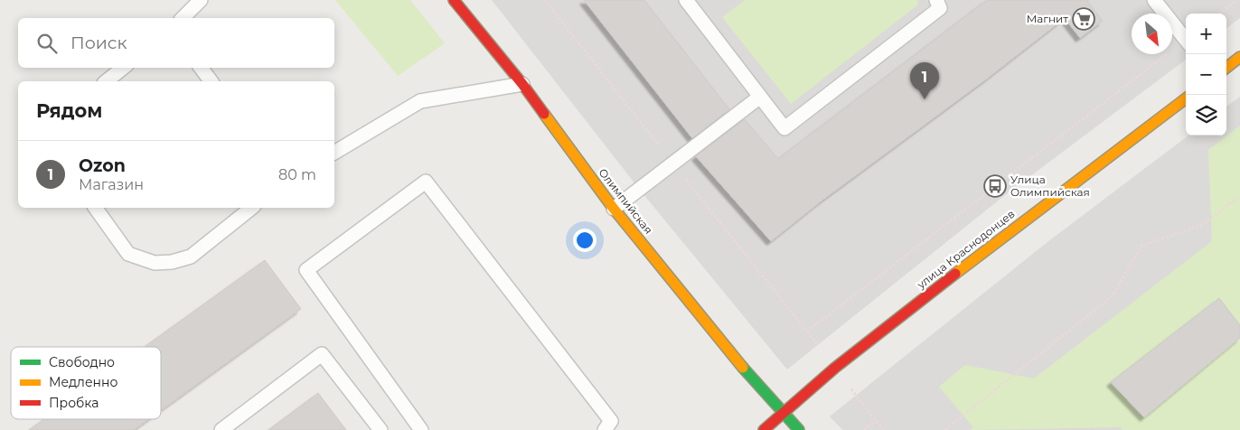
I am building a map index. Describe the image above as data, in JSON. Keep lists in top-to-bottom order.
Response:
{
  "streets": {
    "main road": ["Олимпийская", "улица Краснодонцев"]
  },
  "crossings": [
    ["Олимпийская", "улица Краснодонцев"]
  ],
  "places": {
    "supermarket": ["Магнит"],
    "bus stop": ["Улица Олимпийская"]
  },
  "legend": ["Свободно", "Медленно", "Пробка"],
  "north": "bottom right",
  "page": {
    "map_buttons": ["+", "−"],
    "search": "Поиск",
    "pins": "1",
    "heading": "Рядом",
    "list": [
      {
        "mark": "1",
        "name": "Ozon",
        "note": "Магазин",
        "value": "80 m"
      }
    ]
  }
}
